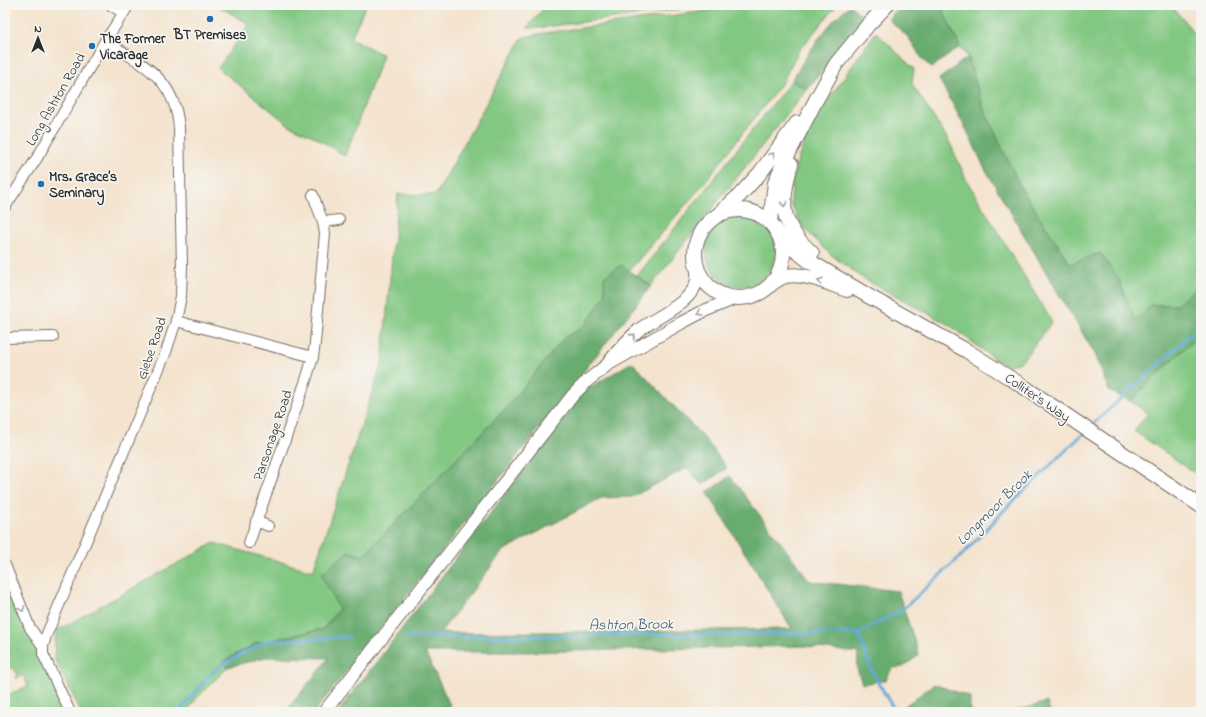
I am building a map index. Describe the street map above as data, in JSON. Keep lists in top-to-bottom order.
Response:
{
  "streets": {
    "highway": ["Colliter's Way"],
    "street": ["Long Ashton Road", "Glebe Road", "Parsonage Road"]
  },
  "crossings": [
    ["Long Ashton Road", "Glebe Road"]
  ],
  "water": ["Longmoor Brook", "Ashton Brook"],
  "places": ["BT Premises", "The Former Vicarage", "Mrs. Grace’s Seminary"],
  "north": "top"
}
